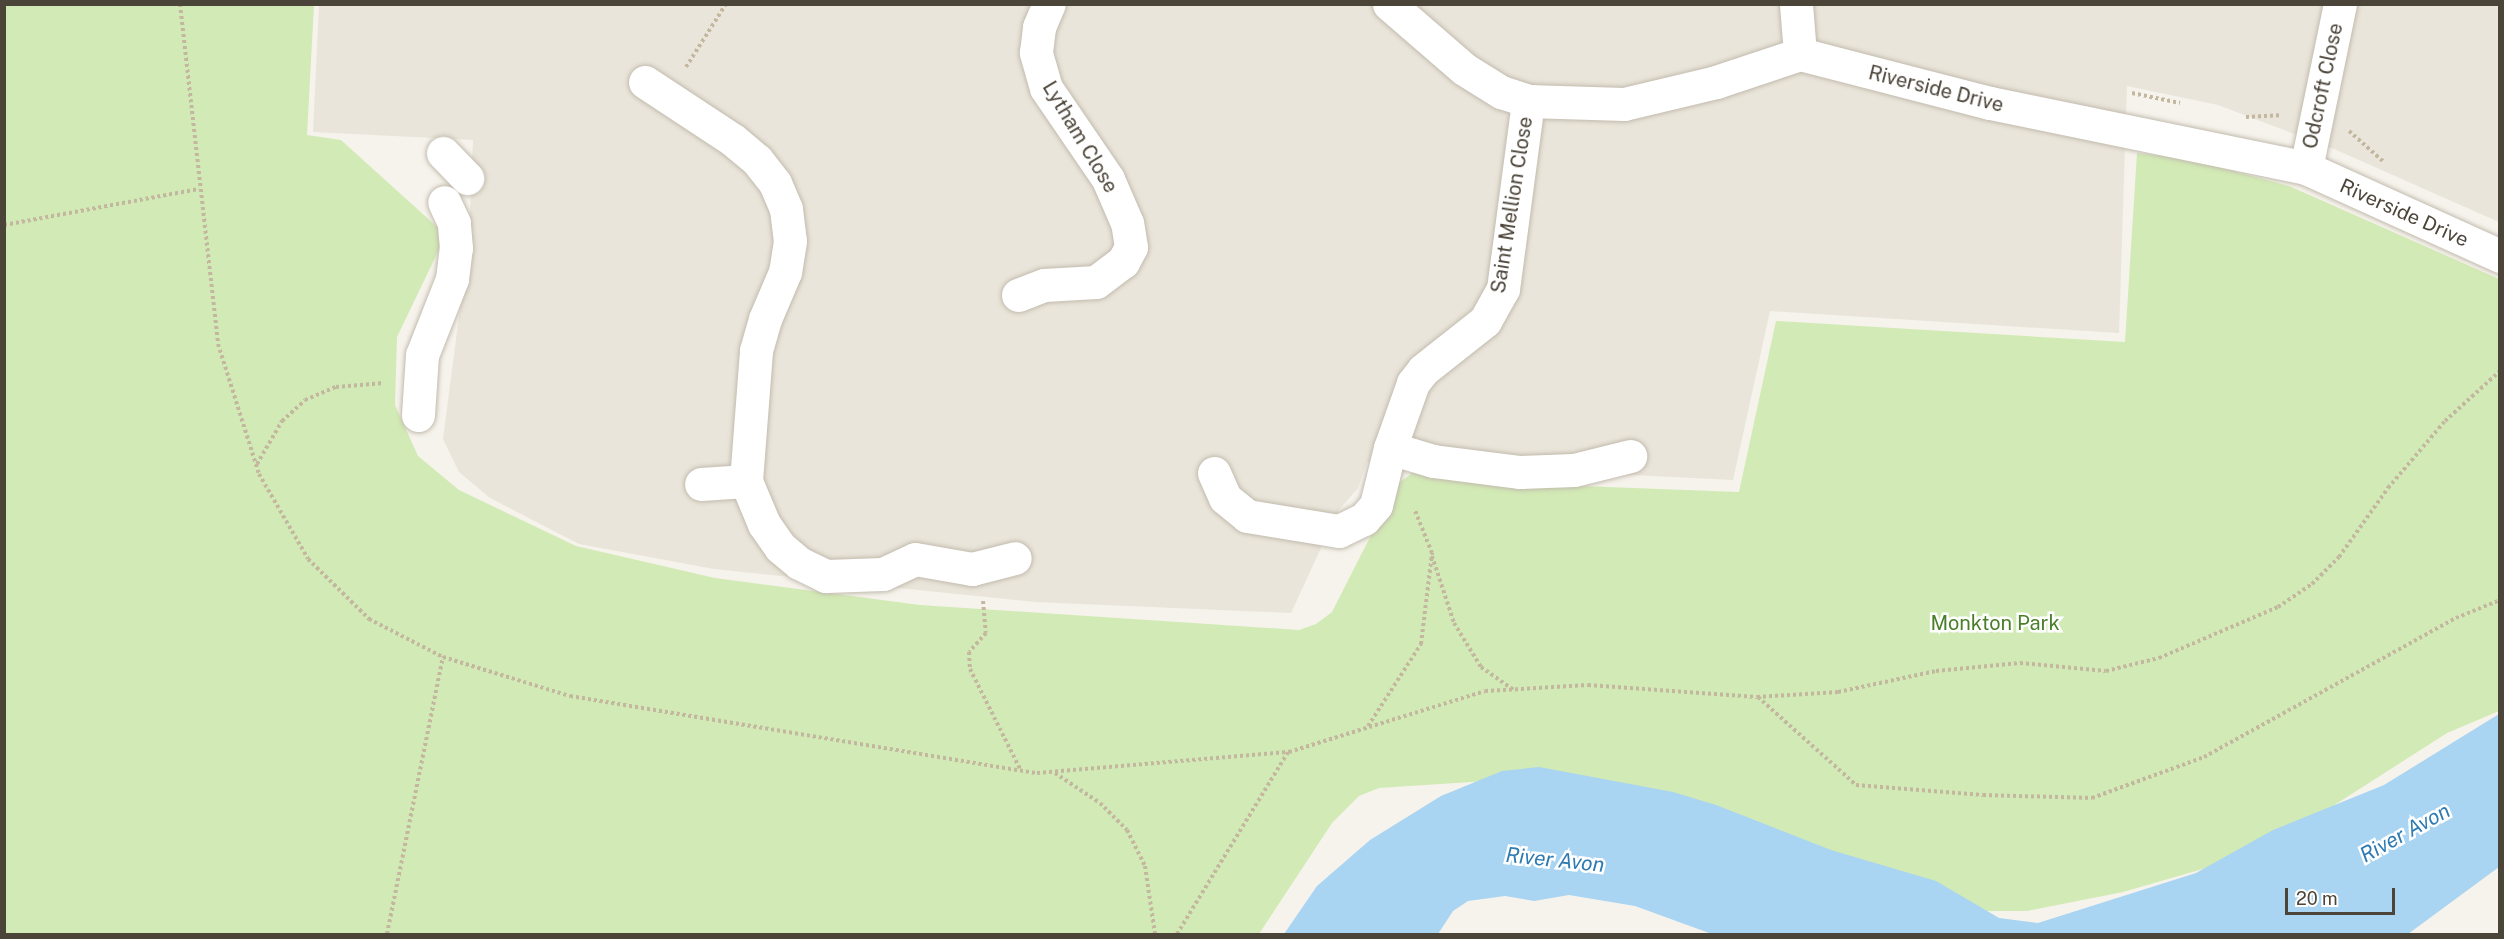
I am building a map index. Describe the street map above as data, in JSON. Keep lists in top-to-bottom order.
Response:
{
  "streets": {
    "street": [
      "Odcroft Close",
      "Riverside Drive",
      "Lytham Close",
      "Saint Mellion Close"
    ]
  },
  "crossings": [
    ["Odcroft Close", "Riverside Drive"]
  ],
  "water": ["River Avon"],
  "parks": ["Monkton Park"],
  "scale_bar": "20 m"
}
